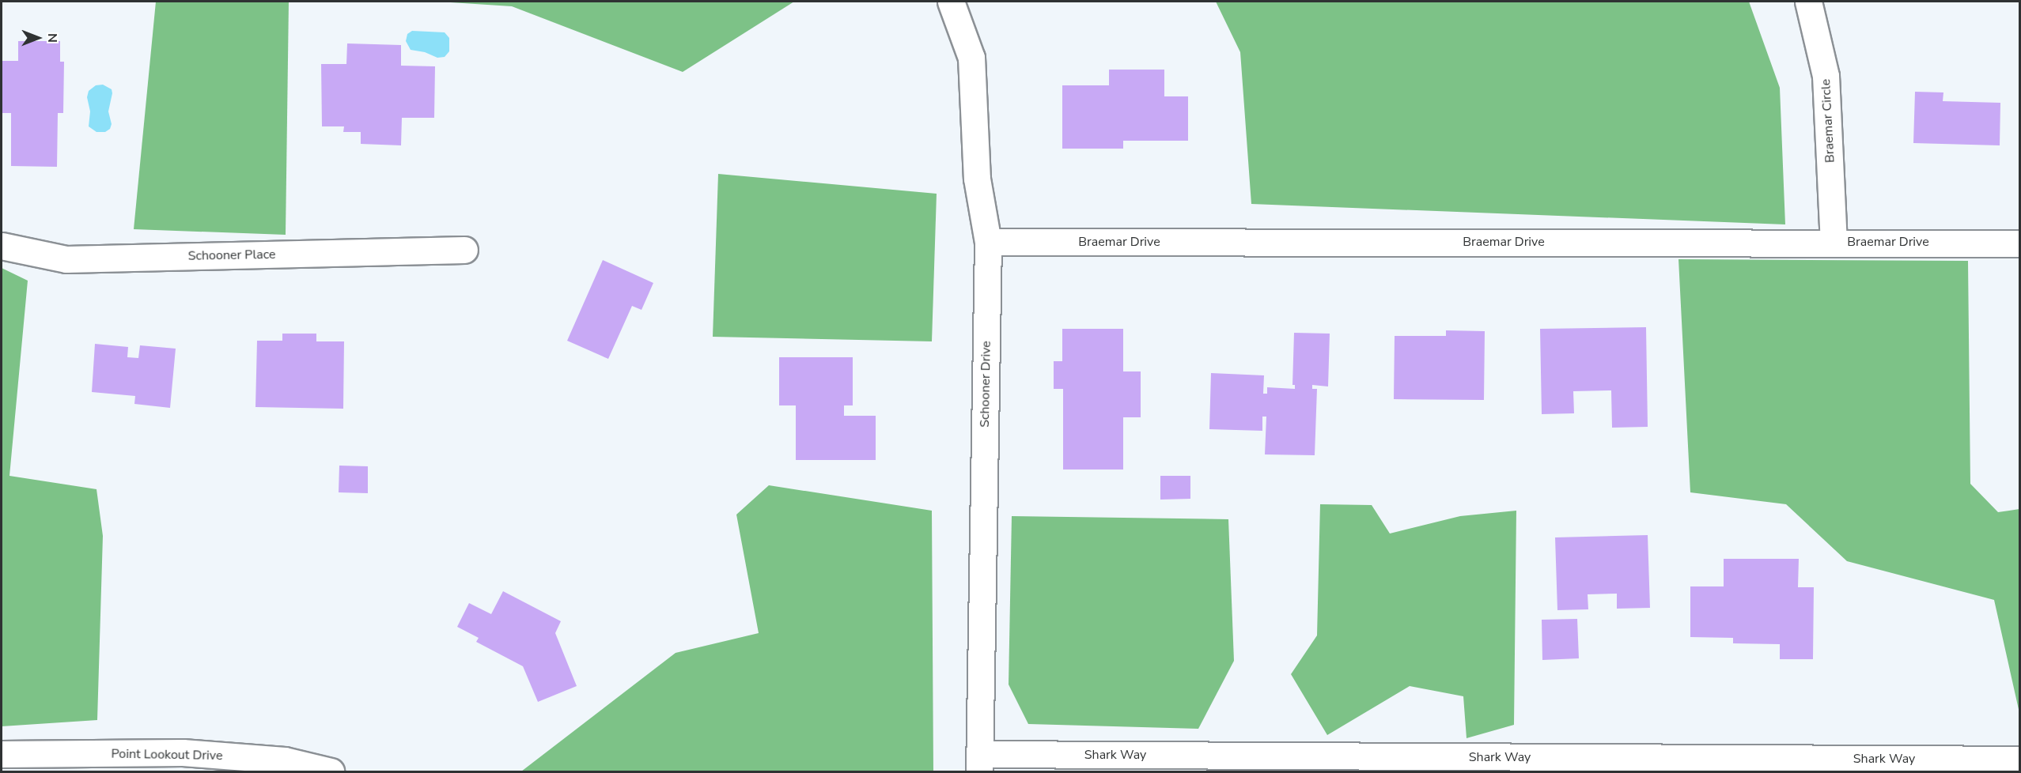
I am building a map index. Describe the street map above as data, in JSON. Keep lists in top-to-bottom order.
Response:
{
  "streets": {
    "street": [
      "Braemar Circle",
      "Braemar Drive",
      "Schooner Place",
      "Schooner Drive",
      "Point Lookout Drive",
      "Shark Way"
    ]
  },
  "crossings": [
    ["Braemar Circle", "Braemar Drive"],
    ["Braemar Drive", "Schooner Drive"],
    ["Schooner Drive", "Shark Way"]
  ],
  "north": "right"
}
